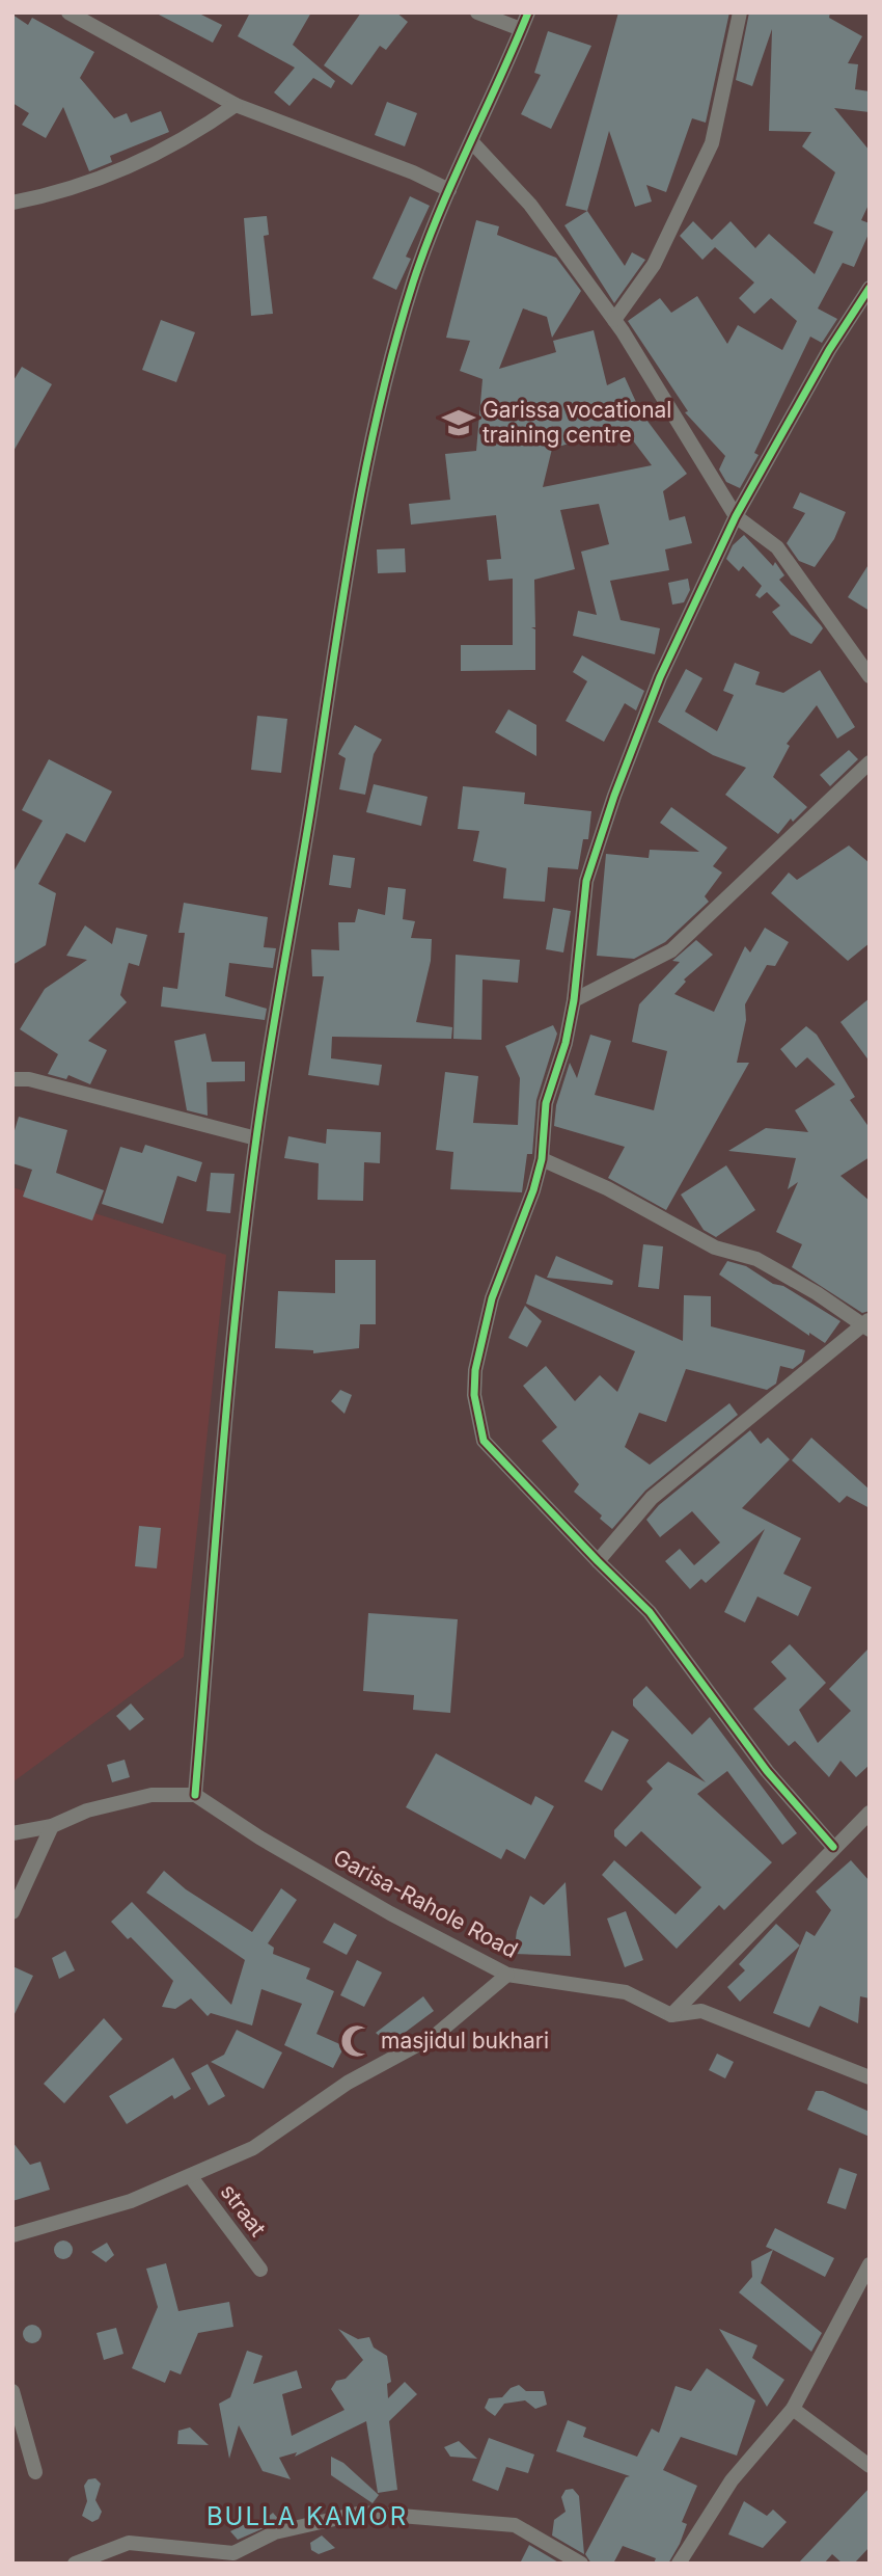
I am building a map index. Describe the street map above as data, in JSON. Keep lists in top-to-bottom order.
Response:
{
  "streets": {
    "street": ["Garisa-Rahole Road", "straat"]
  },
  "districts": ["BULLA KAMOR"],
  "places": {
    "school or university": ["Garissa vocational training centre"],
    "mosque": ["masjidul bukhari"]
  }
}
